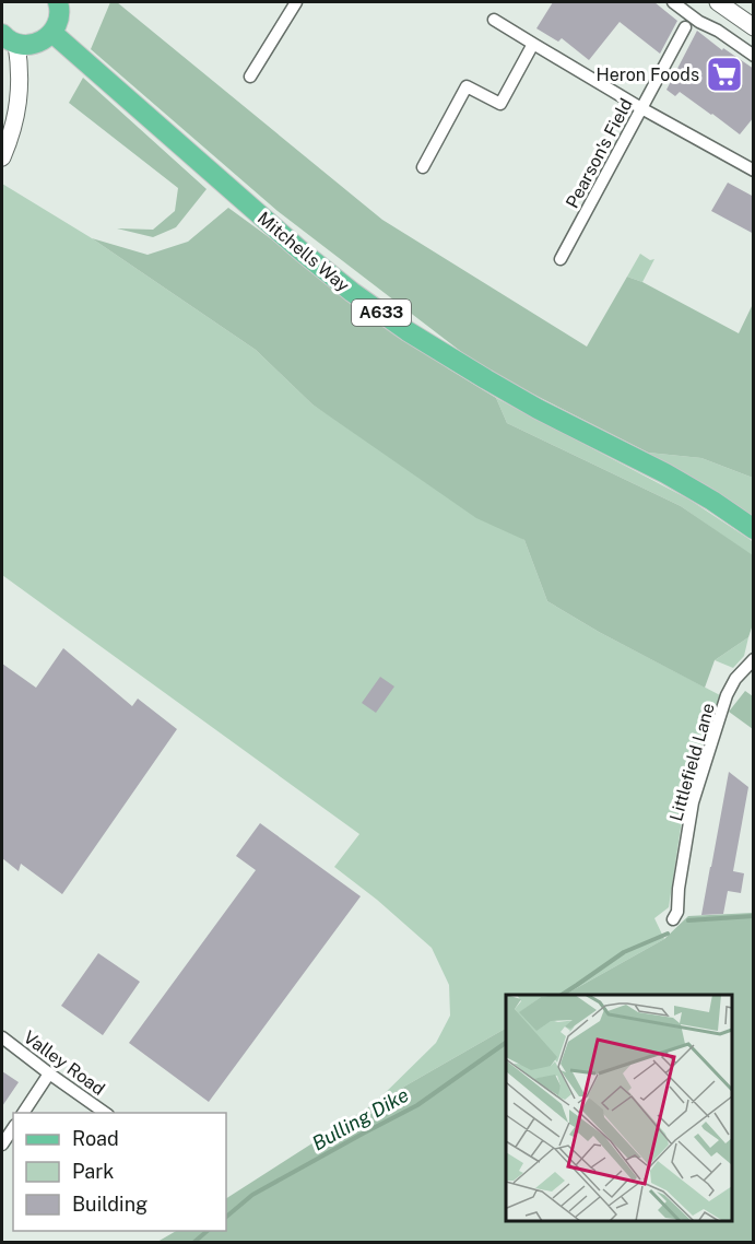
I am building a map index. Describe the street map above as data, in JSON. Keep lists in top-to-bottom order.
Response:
{
  "streets": {
    "main road": ["Mitchells Way", "A633"],
    "street": ["Pearson's Field", "Littlefield Lane", "Valley Road"]
  },
  "water": ["Bulling Dike"],
  "places": {
    "supermarket": ["Heron Foods"]
  },
  "legend": ["Road", "Park", "Building"]
}
